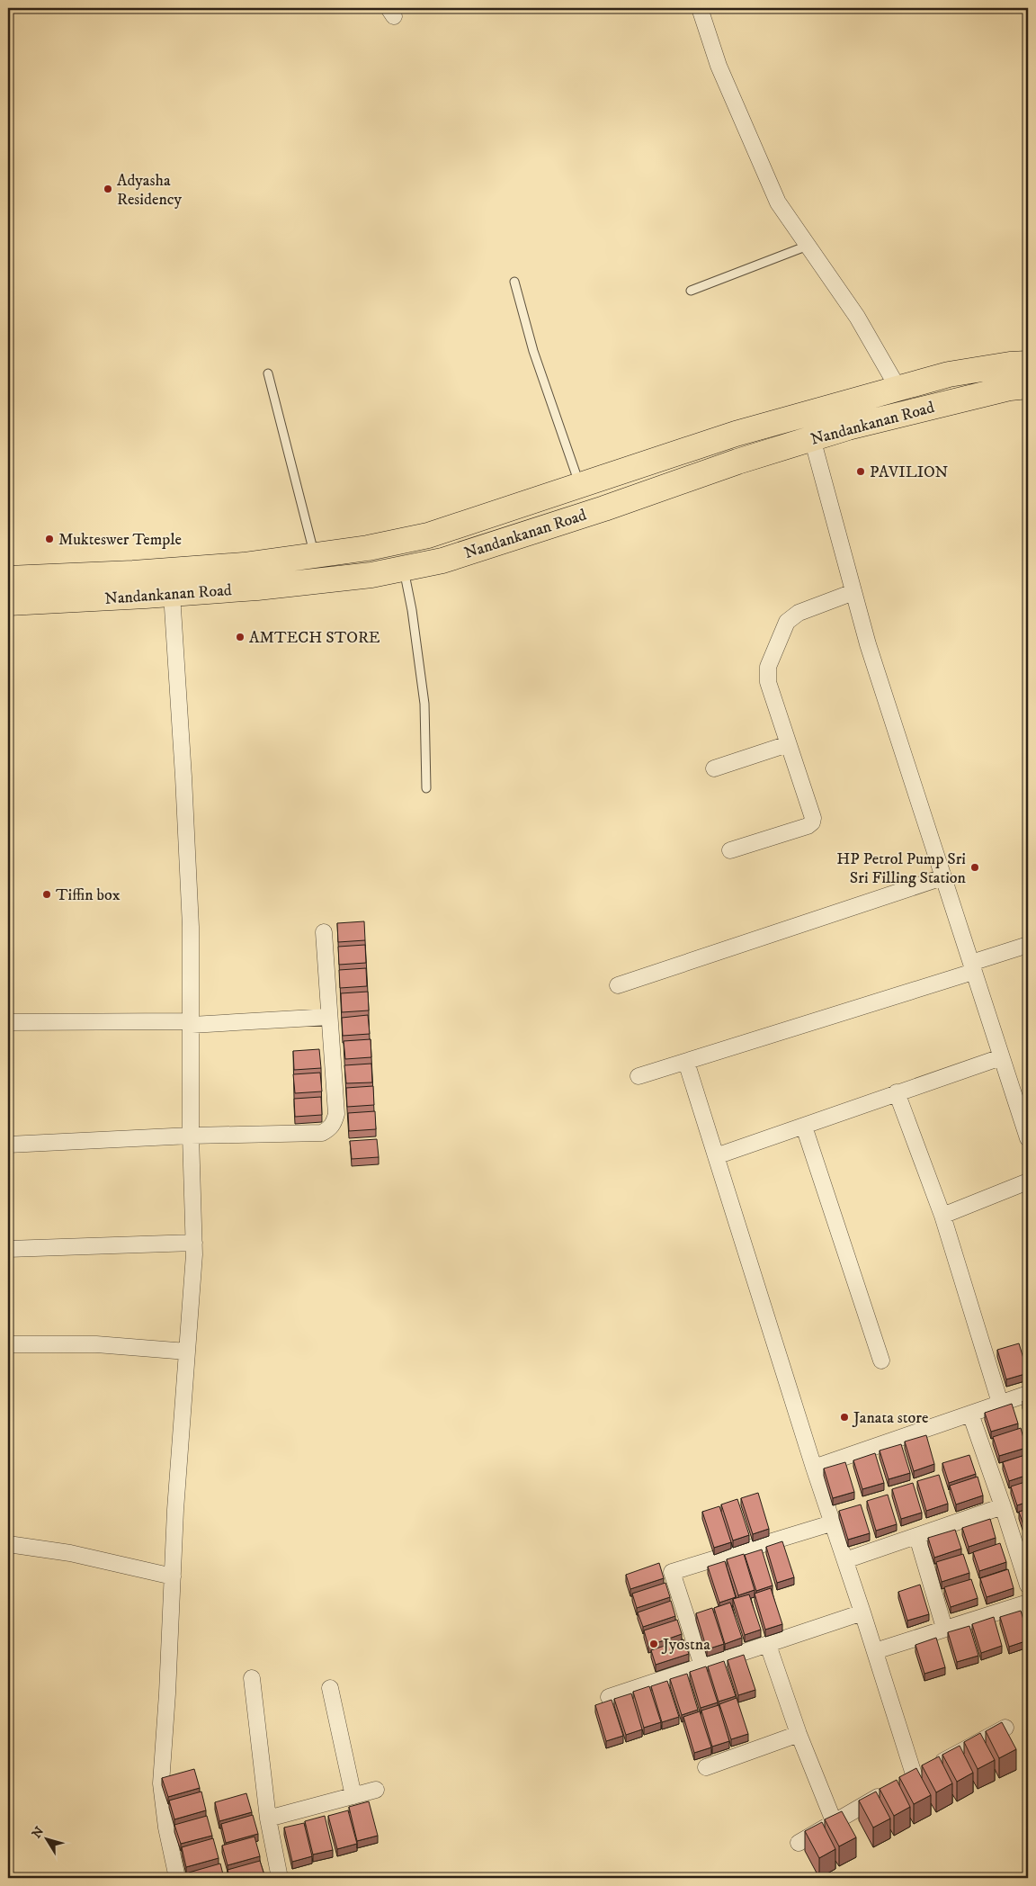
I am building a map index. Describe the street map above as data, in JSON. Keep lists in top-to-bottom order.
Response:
{
  "streets": {
    "main road": ["Nandankanan Road"]
  },
  "places": [
    "Adyasha Residency",
    "PAVILION",
    "Mukteswer Temple",
    "AMTECH STORE",
    "HP Petrol Pump Sri Sri Filling Station",
    "Tiffin box",
    "Janata store",
    "Jyostna"
  ],
  "north": "top left"
}
